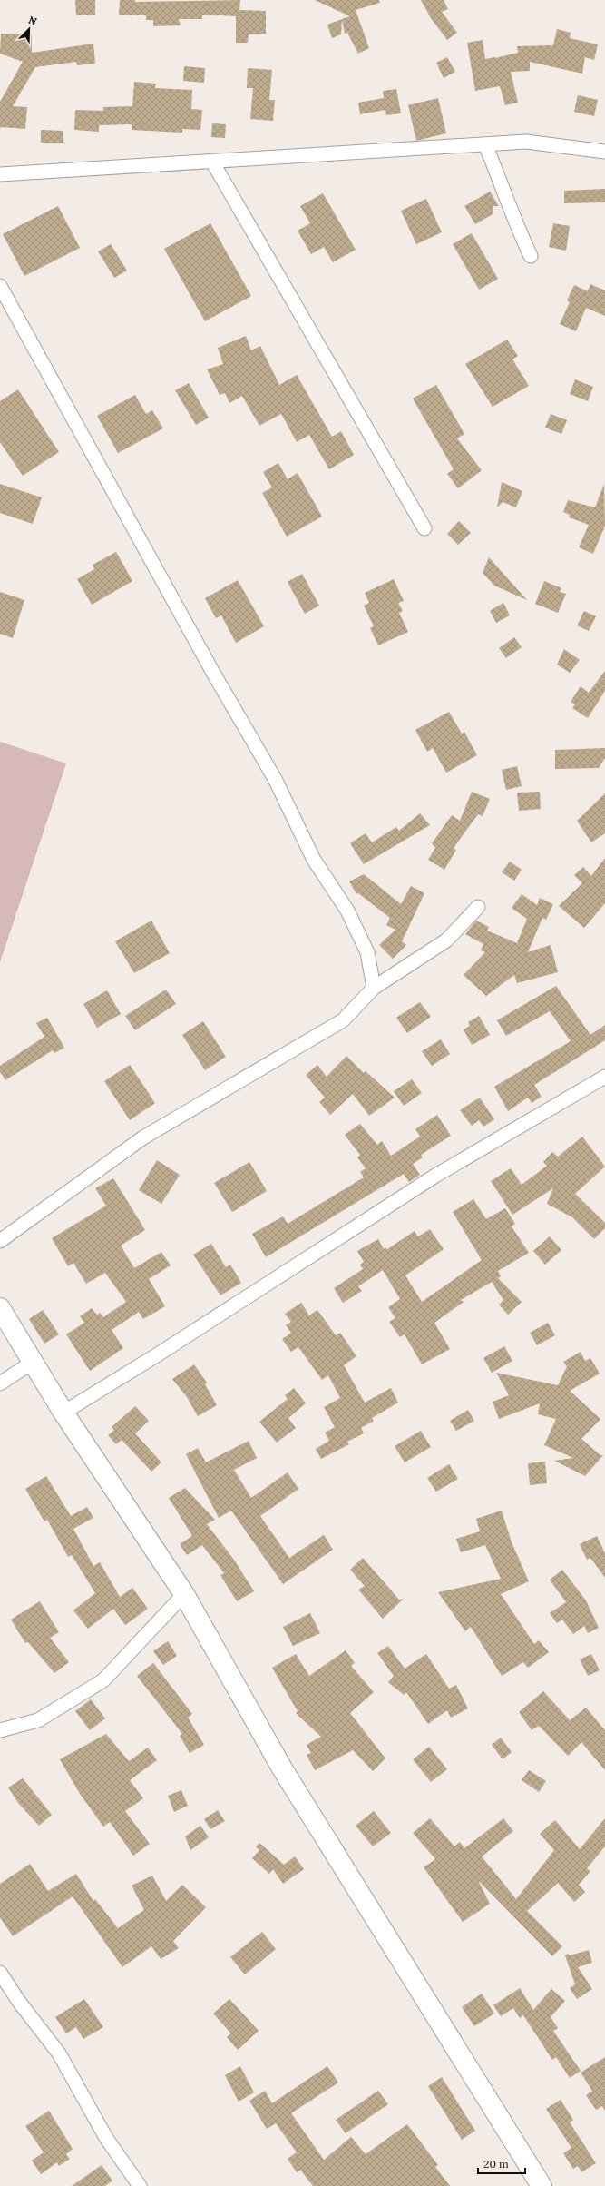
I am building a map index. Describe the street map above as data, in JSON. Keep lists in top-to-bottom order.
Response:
{
  "scale_bar": "20 m",
  "north": "top right"
}
